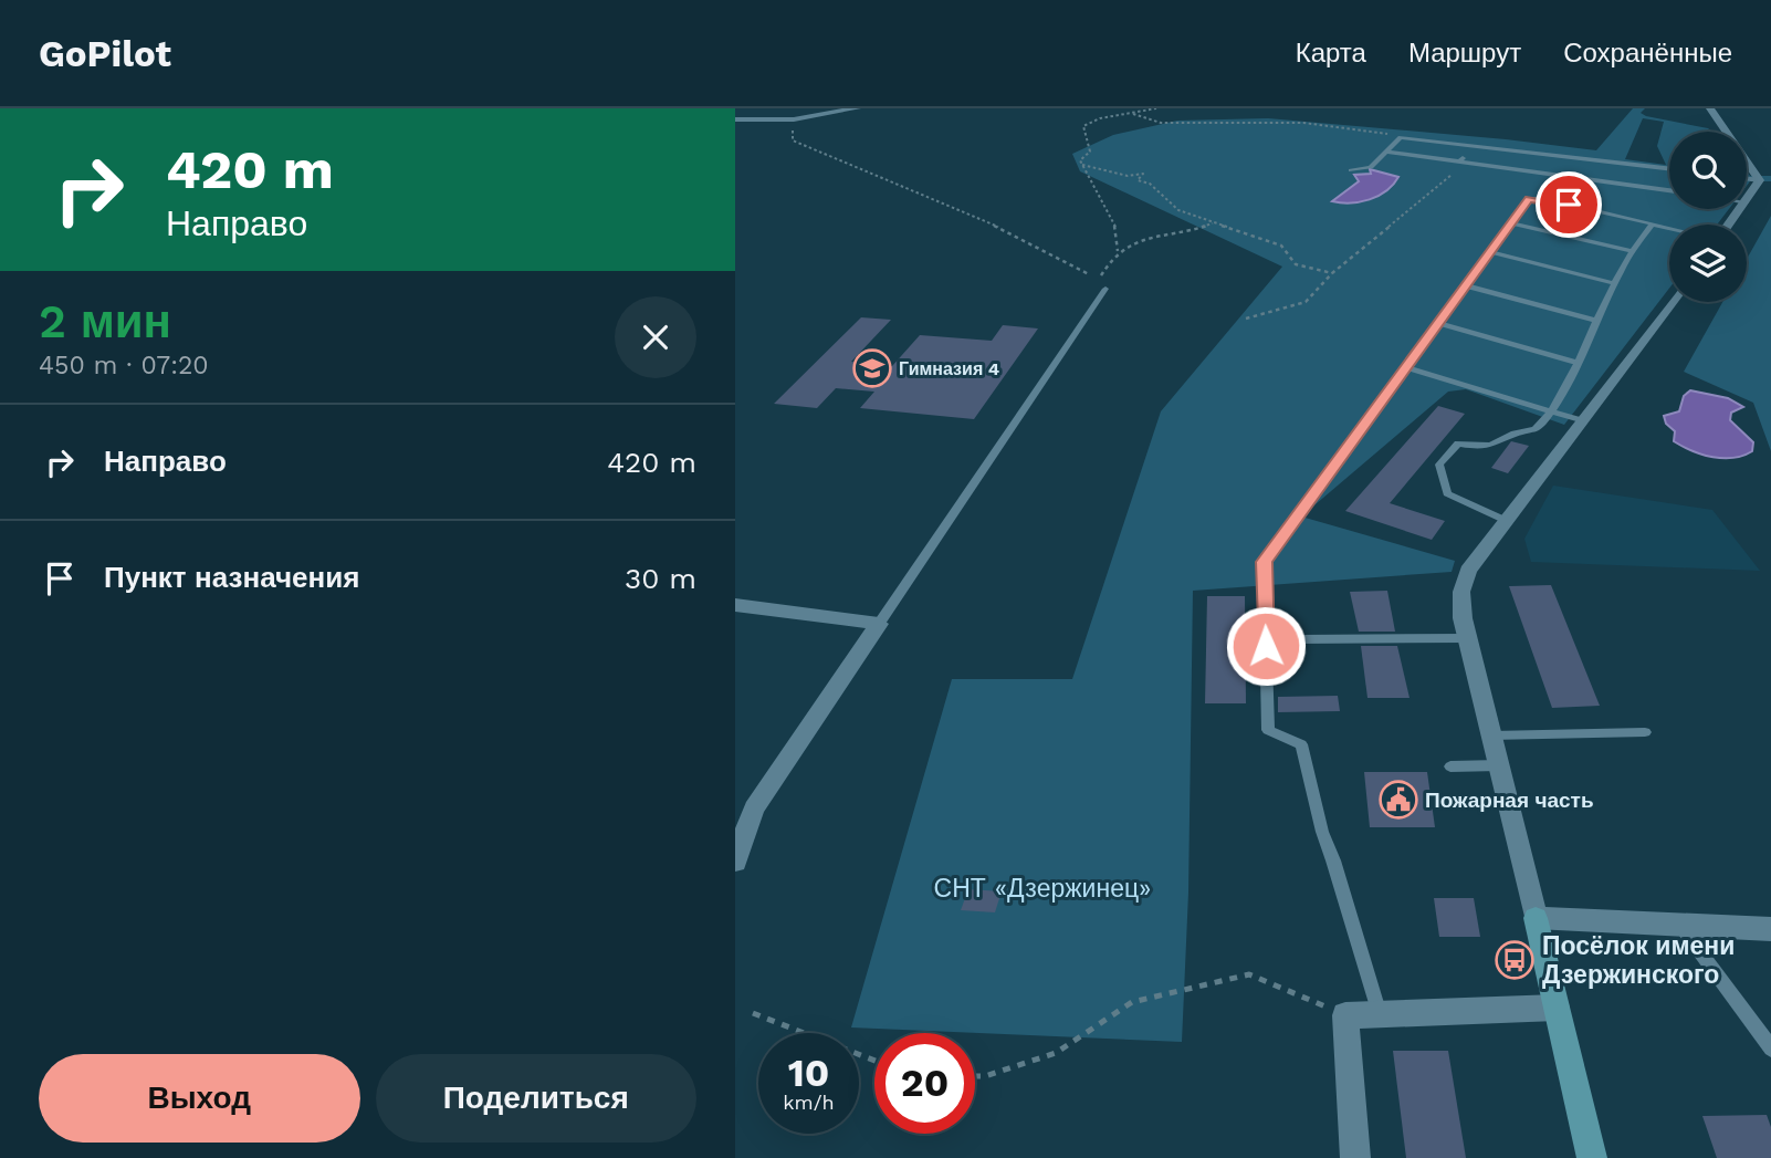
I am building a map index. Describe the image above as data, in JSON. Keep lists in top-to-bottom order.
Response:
{
  "parks": ["СНТ «Дзержинец»"],
  "places": {
    "school or university": ["Гимназия 4"],
    "public building": ["Пожарная часть"],
    "bus stop": ["Посёлок имени Дзержинского"]
  },
  "page": {
    "header": "GoPilot",
    "nav": ["Карта", "Маршрут", "Сохранённые"],
    "turn": ["420 m", "Направо"],
    "heading": ["2 мин", "450 m · 07:20"],
    "list": [
      {
        "name": "Направо",
        "value": "420 m"
      },
      {
        "name": "Пункт назначения",
        "value": "30 m"
      }
    ],
    "speed": "10 km/h",
    "limit": "20",
    "buttons": ["Выход", "Поделиться"]
  }
}
